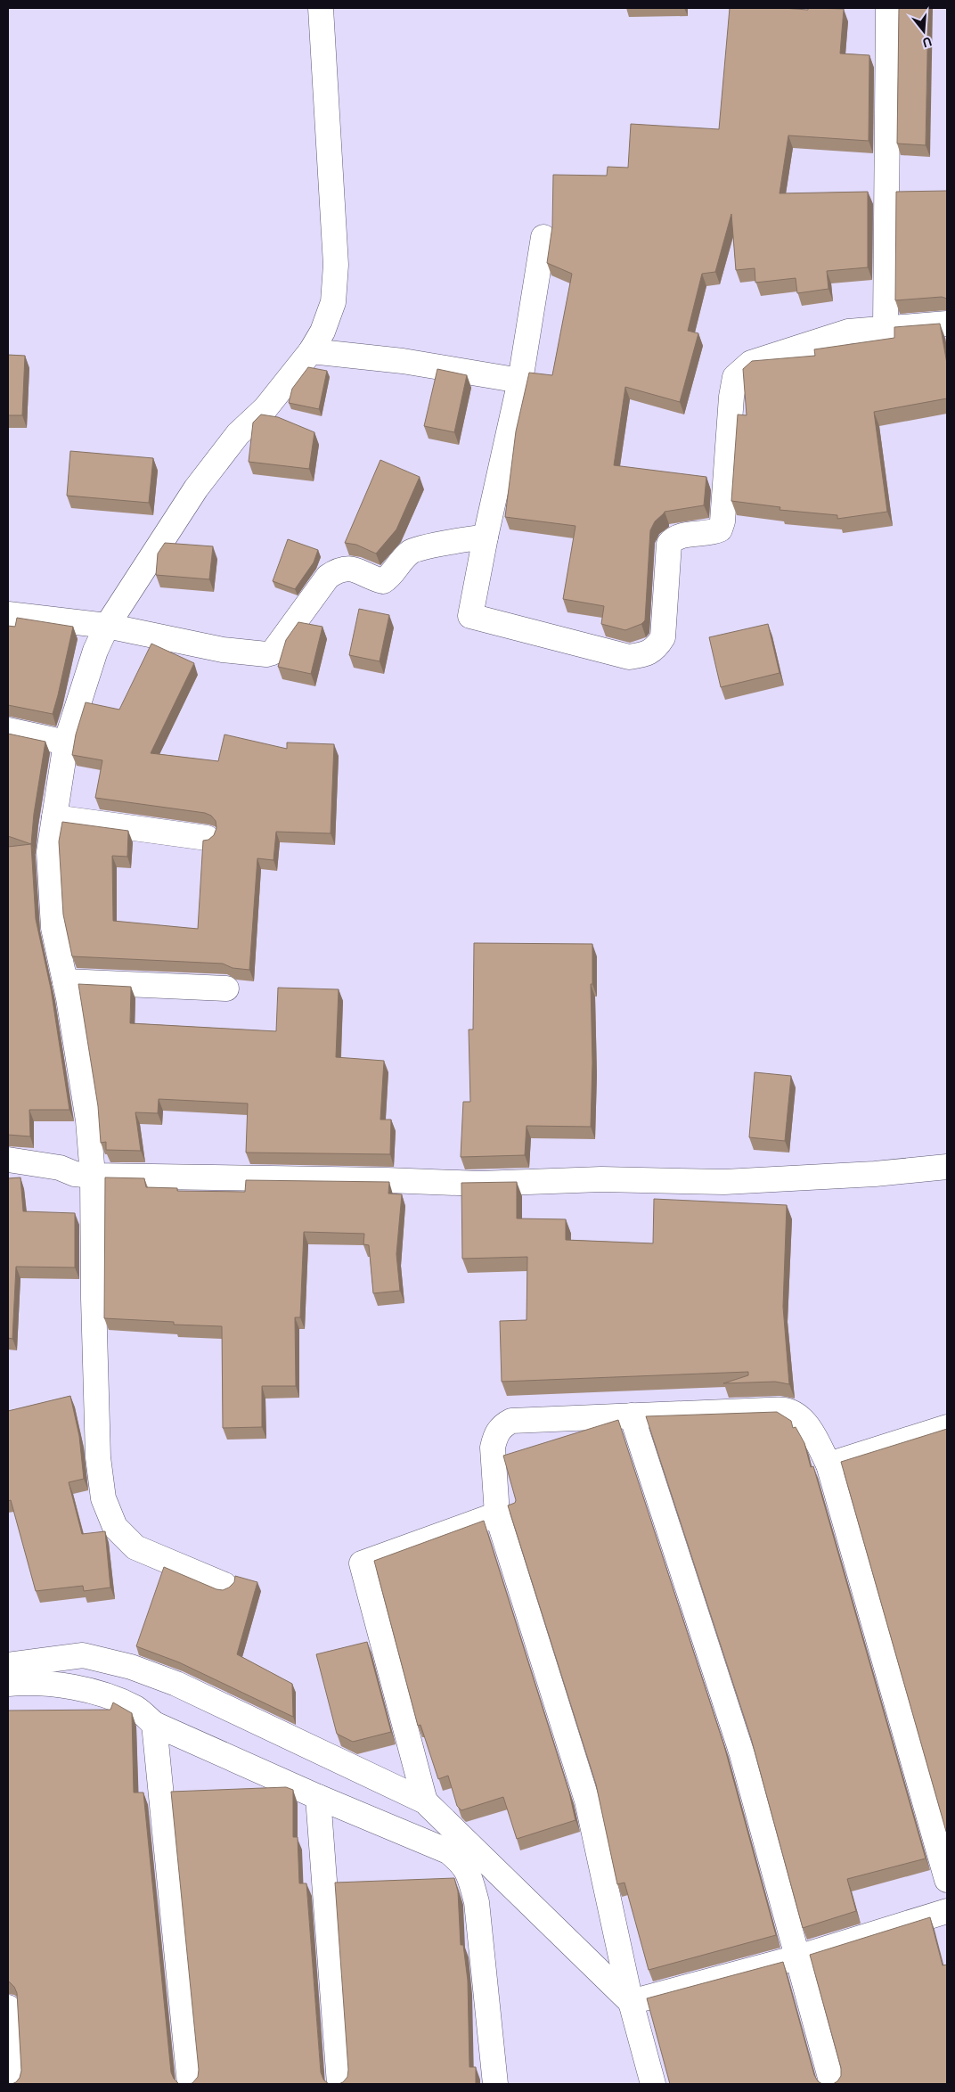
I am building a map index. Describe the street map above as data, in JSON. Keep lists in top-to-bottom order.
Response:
{
  "north": "bottom"
}
